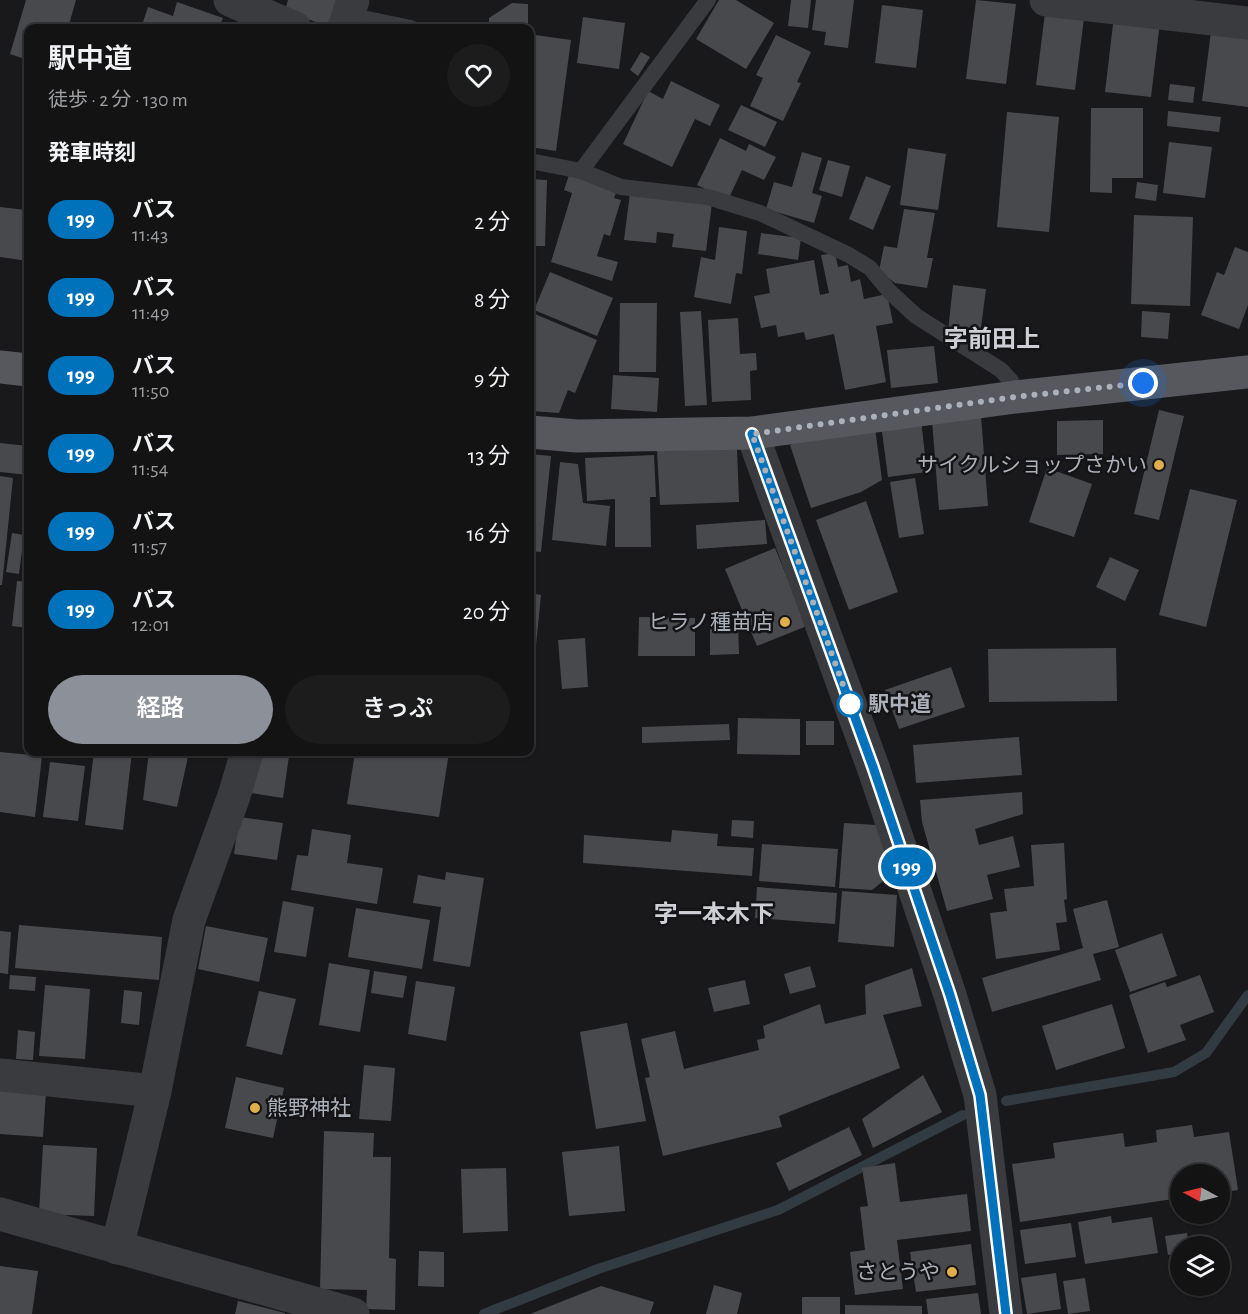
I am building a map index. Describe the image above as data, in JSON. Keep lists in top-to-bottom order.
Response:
{
  "districts": ["字前田上", "字一本木下"],
  "places": [
    "サイクルショップさかい",
    "ヒラノ種苗店",
    "駅中道",
    "熊野神社",
    "さとうや"
  ],
  "lines": ["bus line 199"],
  "north": "left",
  "page": {
    "on_map": "199",
    "heading": [
      ["駅中道", "徒歩 · 2 分 · 130 m"],
      "発車時刻"
    ],
    "list": [
      {
        "mark": "199",
        "name": "バス",
        "note": "11:43",
        "value": "2 分"
      },
      {
        "mark": "199",
        "name": "バス",
        "note": "11:49",
        "value": "8 分"
      },
      {
        "mark": "199",
        "name": "バス",
        "note": "11:50",
        "value": "9 分"
      },
      {
        "mark": "199",
        "name": "バス",
        "note": "11:54",
        "value": "13 分"
      },
      {
        "mark": "199",
        "name": "バス",
        "note": "11:57",
        "value": "16 分"
      },
      {
        "mark": "199",
        "name": "バス",
        "note": "12:01",
        "value": "20 分"
      }
    ],
    "buttons": ["経路", "きっぷ"]
  }
}
